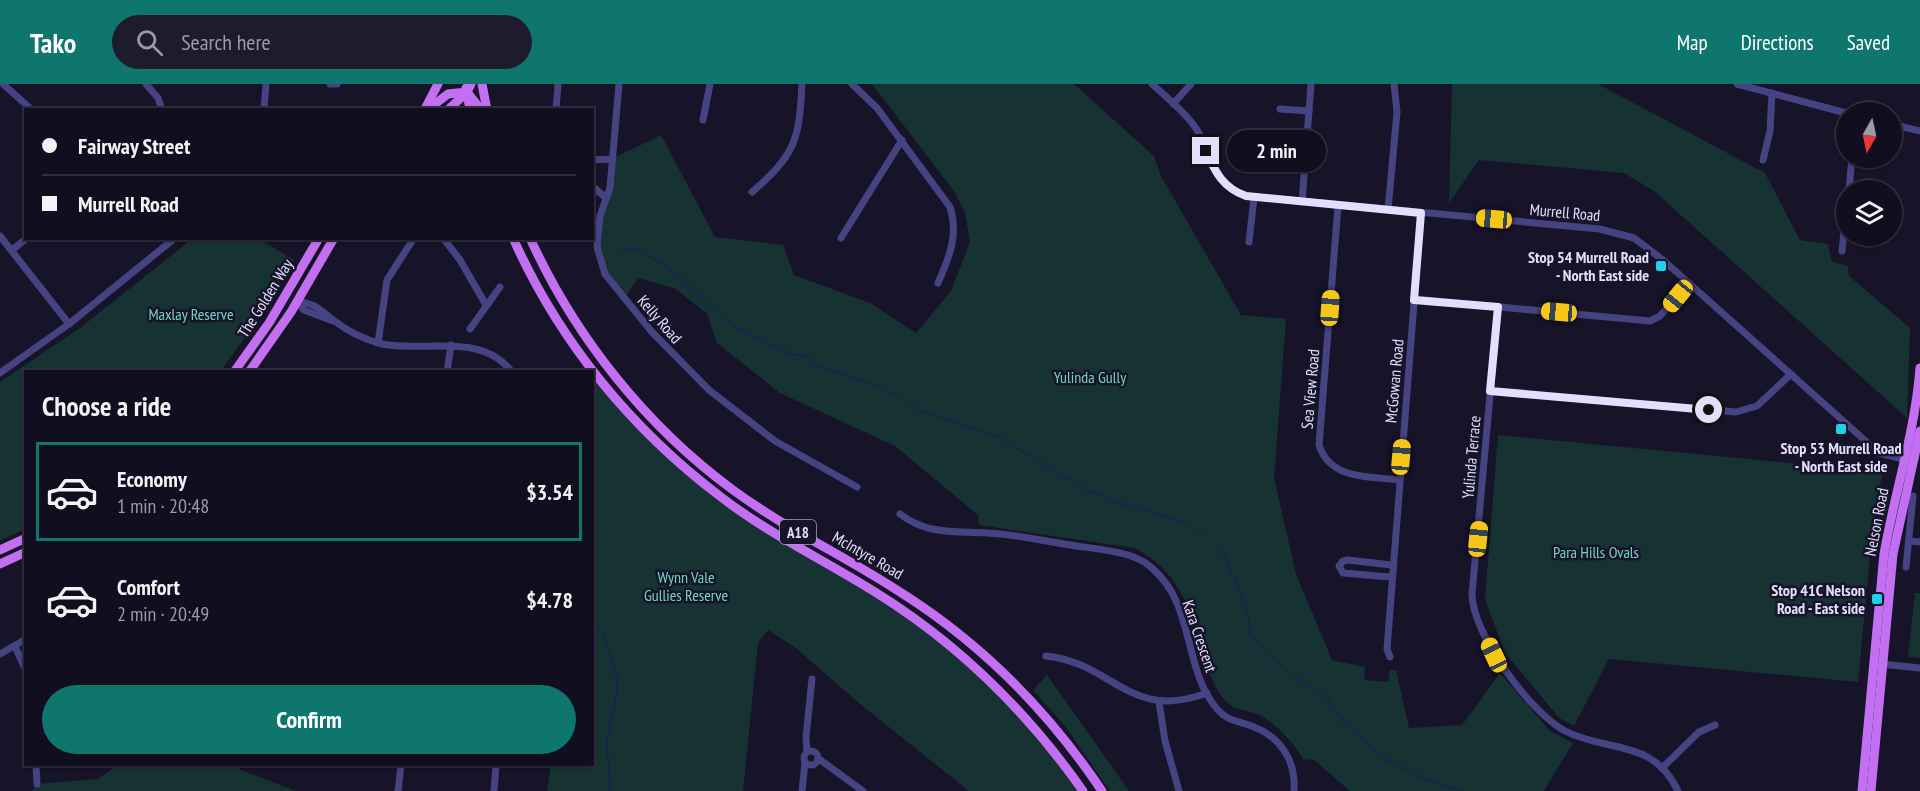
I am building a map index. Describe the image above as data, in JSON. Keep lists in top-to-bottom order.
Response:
{
  "streets": {
    "main road": [
      "The Golden Way",
      "Nelson Road",
      "A18",
      "McIntyre Road"
    ],
    "street": [
      "Murrell Road",
      "Kelly Road",
      "McGowan Road",
      "Sea View Road",
      "Yulinda Terrace",
      "Kara Crescent"
    ]
  },
  "crossings": [
    ["Murrell Road", "McGowan Road"],
    ["Murrell Road", "Sea View Road"],
    ["Murrell Road", "Nelson Road"],
    ["McGowan Road", "Sea View Road"]
  ],
  "parks": [
    "Maxlay Reserve",
    "Yulinda Gully",
    "Para Hills Ovals",
    "Wynn Vale Gullies Reserve"
  ],
  "places": {
    "transit": ["Stop 54 Murrell Road - North East side", "Stop 53 Murrell Road - North East side", "Stop 41C Nelson Road - East side"]
  },
  "north": "bottom",
  "page": {
    "header": "Tako",
    "search": "Search here",
    "nav": ["Map", "Directions", "Saved"],
    "banner": ["Fairway Street", "Murrell Road"],
    "bubble": "2 min",
    "heading": "Choose a ride",
    "list": [
      {
        "name": "Economy",
        "note": "1 min · 20:48",
        "value": "$3.54"
      },
      {
        "name": "Comfort",
        "note": "2 min · 20:49",
        "value": "$4.78"
      }
    ],
    "buttons": "Confirm"
  }
}
